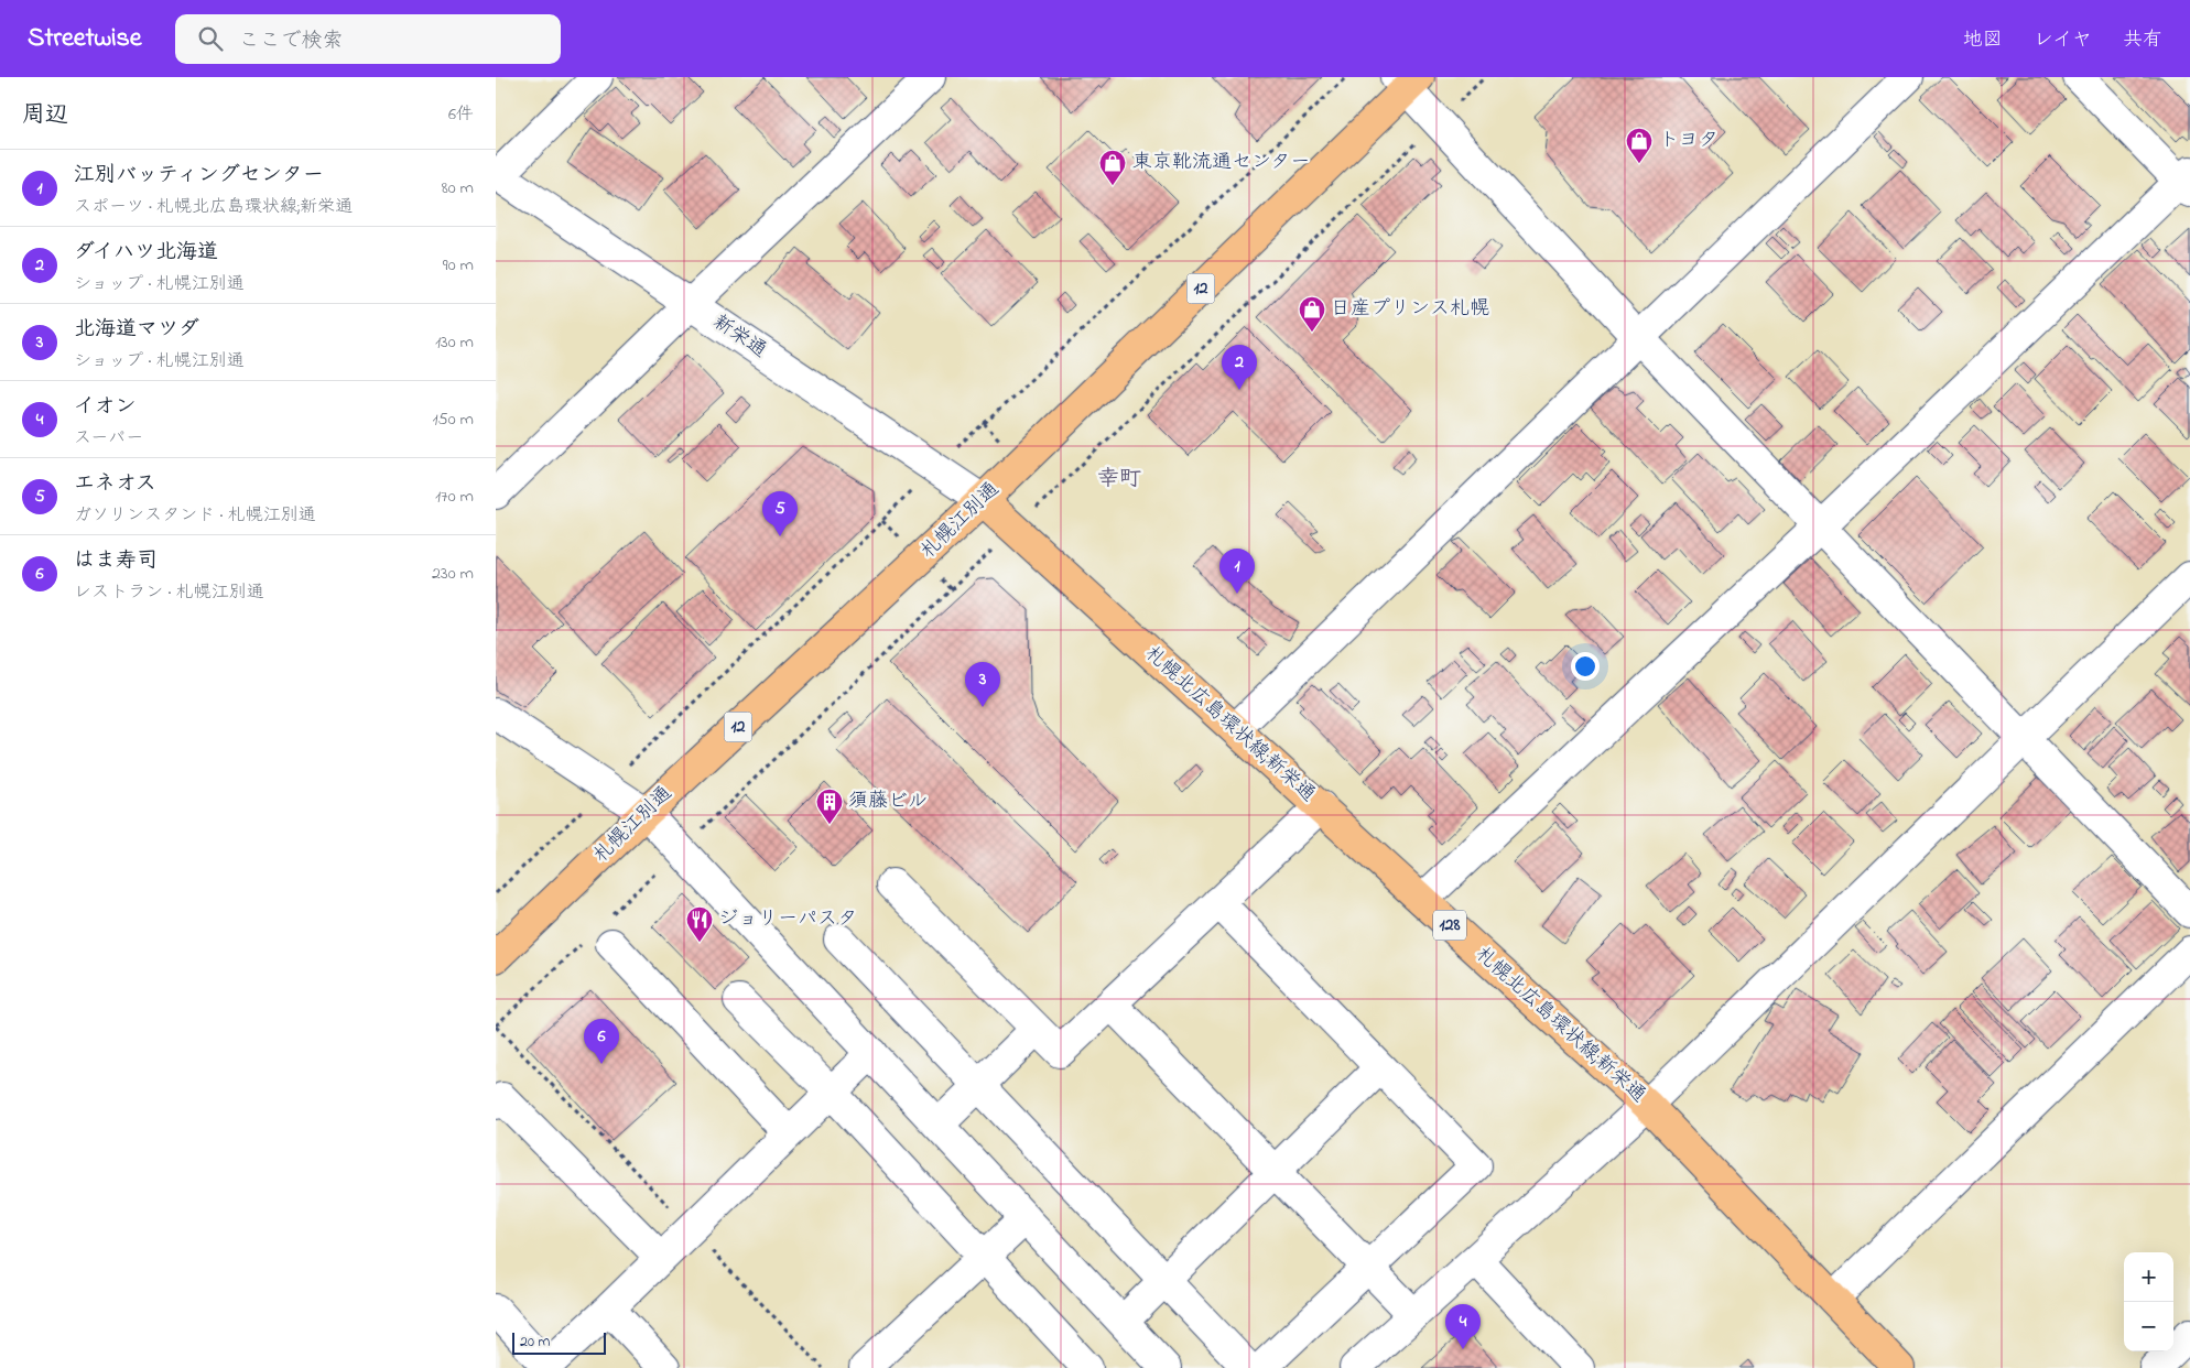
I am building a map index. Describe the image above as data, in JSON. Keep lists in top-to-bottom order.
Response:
{
  "streets": {
    "main road": [
      "12",
      "札幌江別通",
      "札幌北広島環状線;新栄通",
      "128"
    ],
    "street": ["新栄通"]
  },
  "crossings": [
    ["新栄通", "札幌江別通"],
    ["新栄通", "札幌北広島環状線;新栄通"],
    ["札幌江別通", "札幌北広島環状線;新栄通"]
  ],
  "districts": ["幸町"],
  "places": {
    "shop": ["トヨタ", "東京靴流通センター", "日産プリンス札幌"],
    "building": ["須藤ビル"],
    "restaurant": ["ジョリーパスタ"]
  },
  "scale_bar": "20 m",
  "page": {
    "header": "Streetwise",
    "search": "ここで検索",
    "nav": ["地図", "レイヤ", "共有"],
    "heading": ["周辺", "6件"],
    "list": [
      {
        "mark": "1",
        "name": "江別バッティングセンター",
        "note": "スポーツ · 札幌北広島環状線;新栄通",
        "value": "80 m"
      },
      {
        "mark": "2",
        "name": "ダイハツ北海道",
        "note": "ショップ · 札幌江別通",
        "value": "90 m"
      },
      {
        "mark": "3",
        "name": "北海道マツダ",
        "note": "ショップ · 札幌江別通",
        "value": "130 m"
      },
      {
        "mark": "4",
        "name": "イオン",
        "note": "スーパー",
        "value": "150 m"
      },
      {
        "mark": "5",
        "name": "エネオス",
        "note": "ガソリンスタンド · 札幌江別通",
        "value": "170 m"
      },
      {
        "mark": "6",
        "name": "はま寿司",
        "note": "レストラン · 札幌江別通",
        "value": "230 m"
      }
    ],
    "pins": [
      "2",
      "5",
      "1",
      "3",
      "6",
      "4"
    ],
    "map_buttons": ["+", "−"],
    "scale": "20 m"
  }
}
